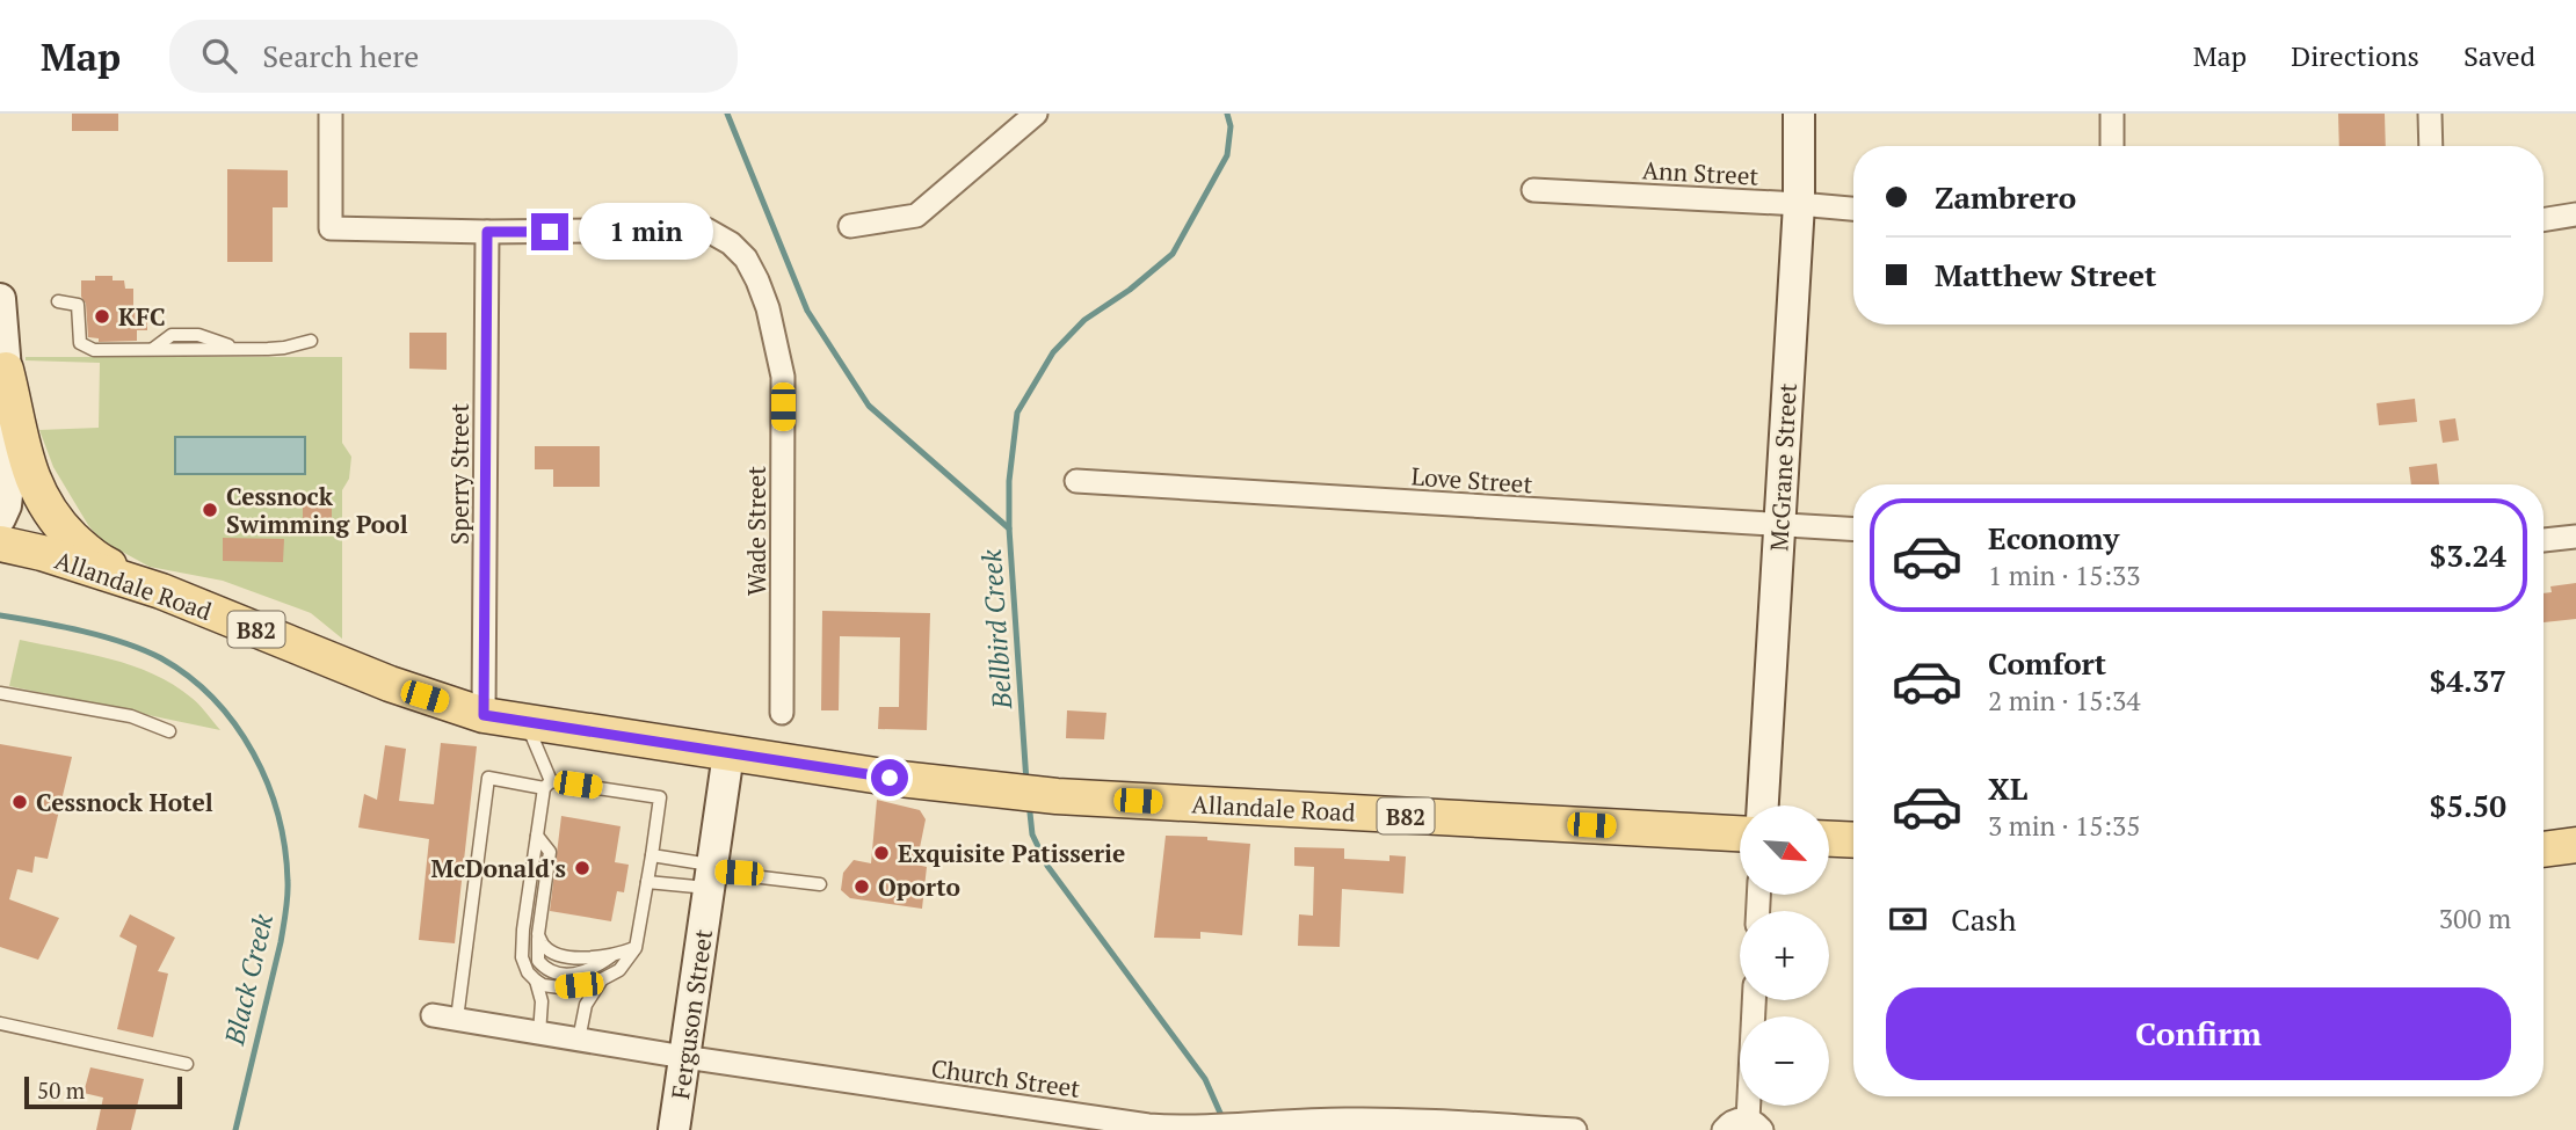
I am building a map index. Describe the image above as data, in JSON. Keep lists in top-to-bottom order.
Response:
{
  "streets": {
    "main road": ["Allandale Road", "B82"],
    "street": [
      "Ann Street",
      "McGrane Street",
      "Sperry Street",
      "Love Street",
      "Wade Street",
      "Ferguson Street",
      "Church Street"
    ]
  },
  "crossings": [
    ["Ann Street", "McGrane Street"],
    ["McGrane Street", "Love Street"],
    ["Sperry Street", "Wade Street"],
    ["Sperry Street", "Allandale Road"],
    ["Allandale Road", "Ferguson Street"],
    ["Ferguson Street", "Church Street"]
  ],
  "water": ["Bellbird Creek", "Black Creek"],
  "places": [
    "KFC",
    "Cessnock Swimming Pool",
    "Cessnock Hotel",
    "Exquisite Patisserie",
    "McDonald's",
    "Oporto"
  ],
  "scale_bar": "50 m",
  "north": "bottom right",
  "page": {
    "header": "Map",
    "search": "Search here",
    "nav": ["Map", "Directions", "Saved"],
    "banner": ["Zambrero", "Matthew Street"],
    "bubble": "1 min",
    "list": [
      {
        "name": "Economy",
        "note": "1 min · 15:33",
        "value": "$3.24"
      },
      {
        "name": "Comfort",
        "note": "2 min · 15:34",
        "value": "$4.37"
      },
      {
        "name": "XL",
        "note": "3 min · 15:35",
        "value": "$5.50"
      }
    ],
    "map_buttons": ["+", "−"],
    "pay": ["Cash", "300 m"],
    "buttons": "Confirm",
    "scale": "50 m"
  }
}
